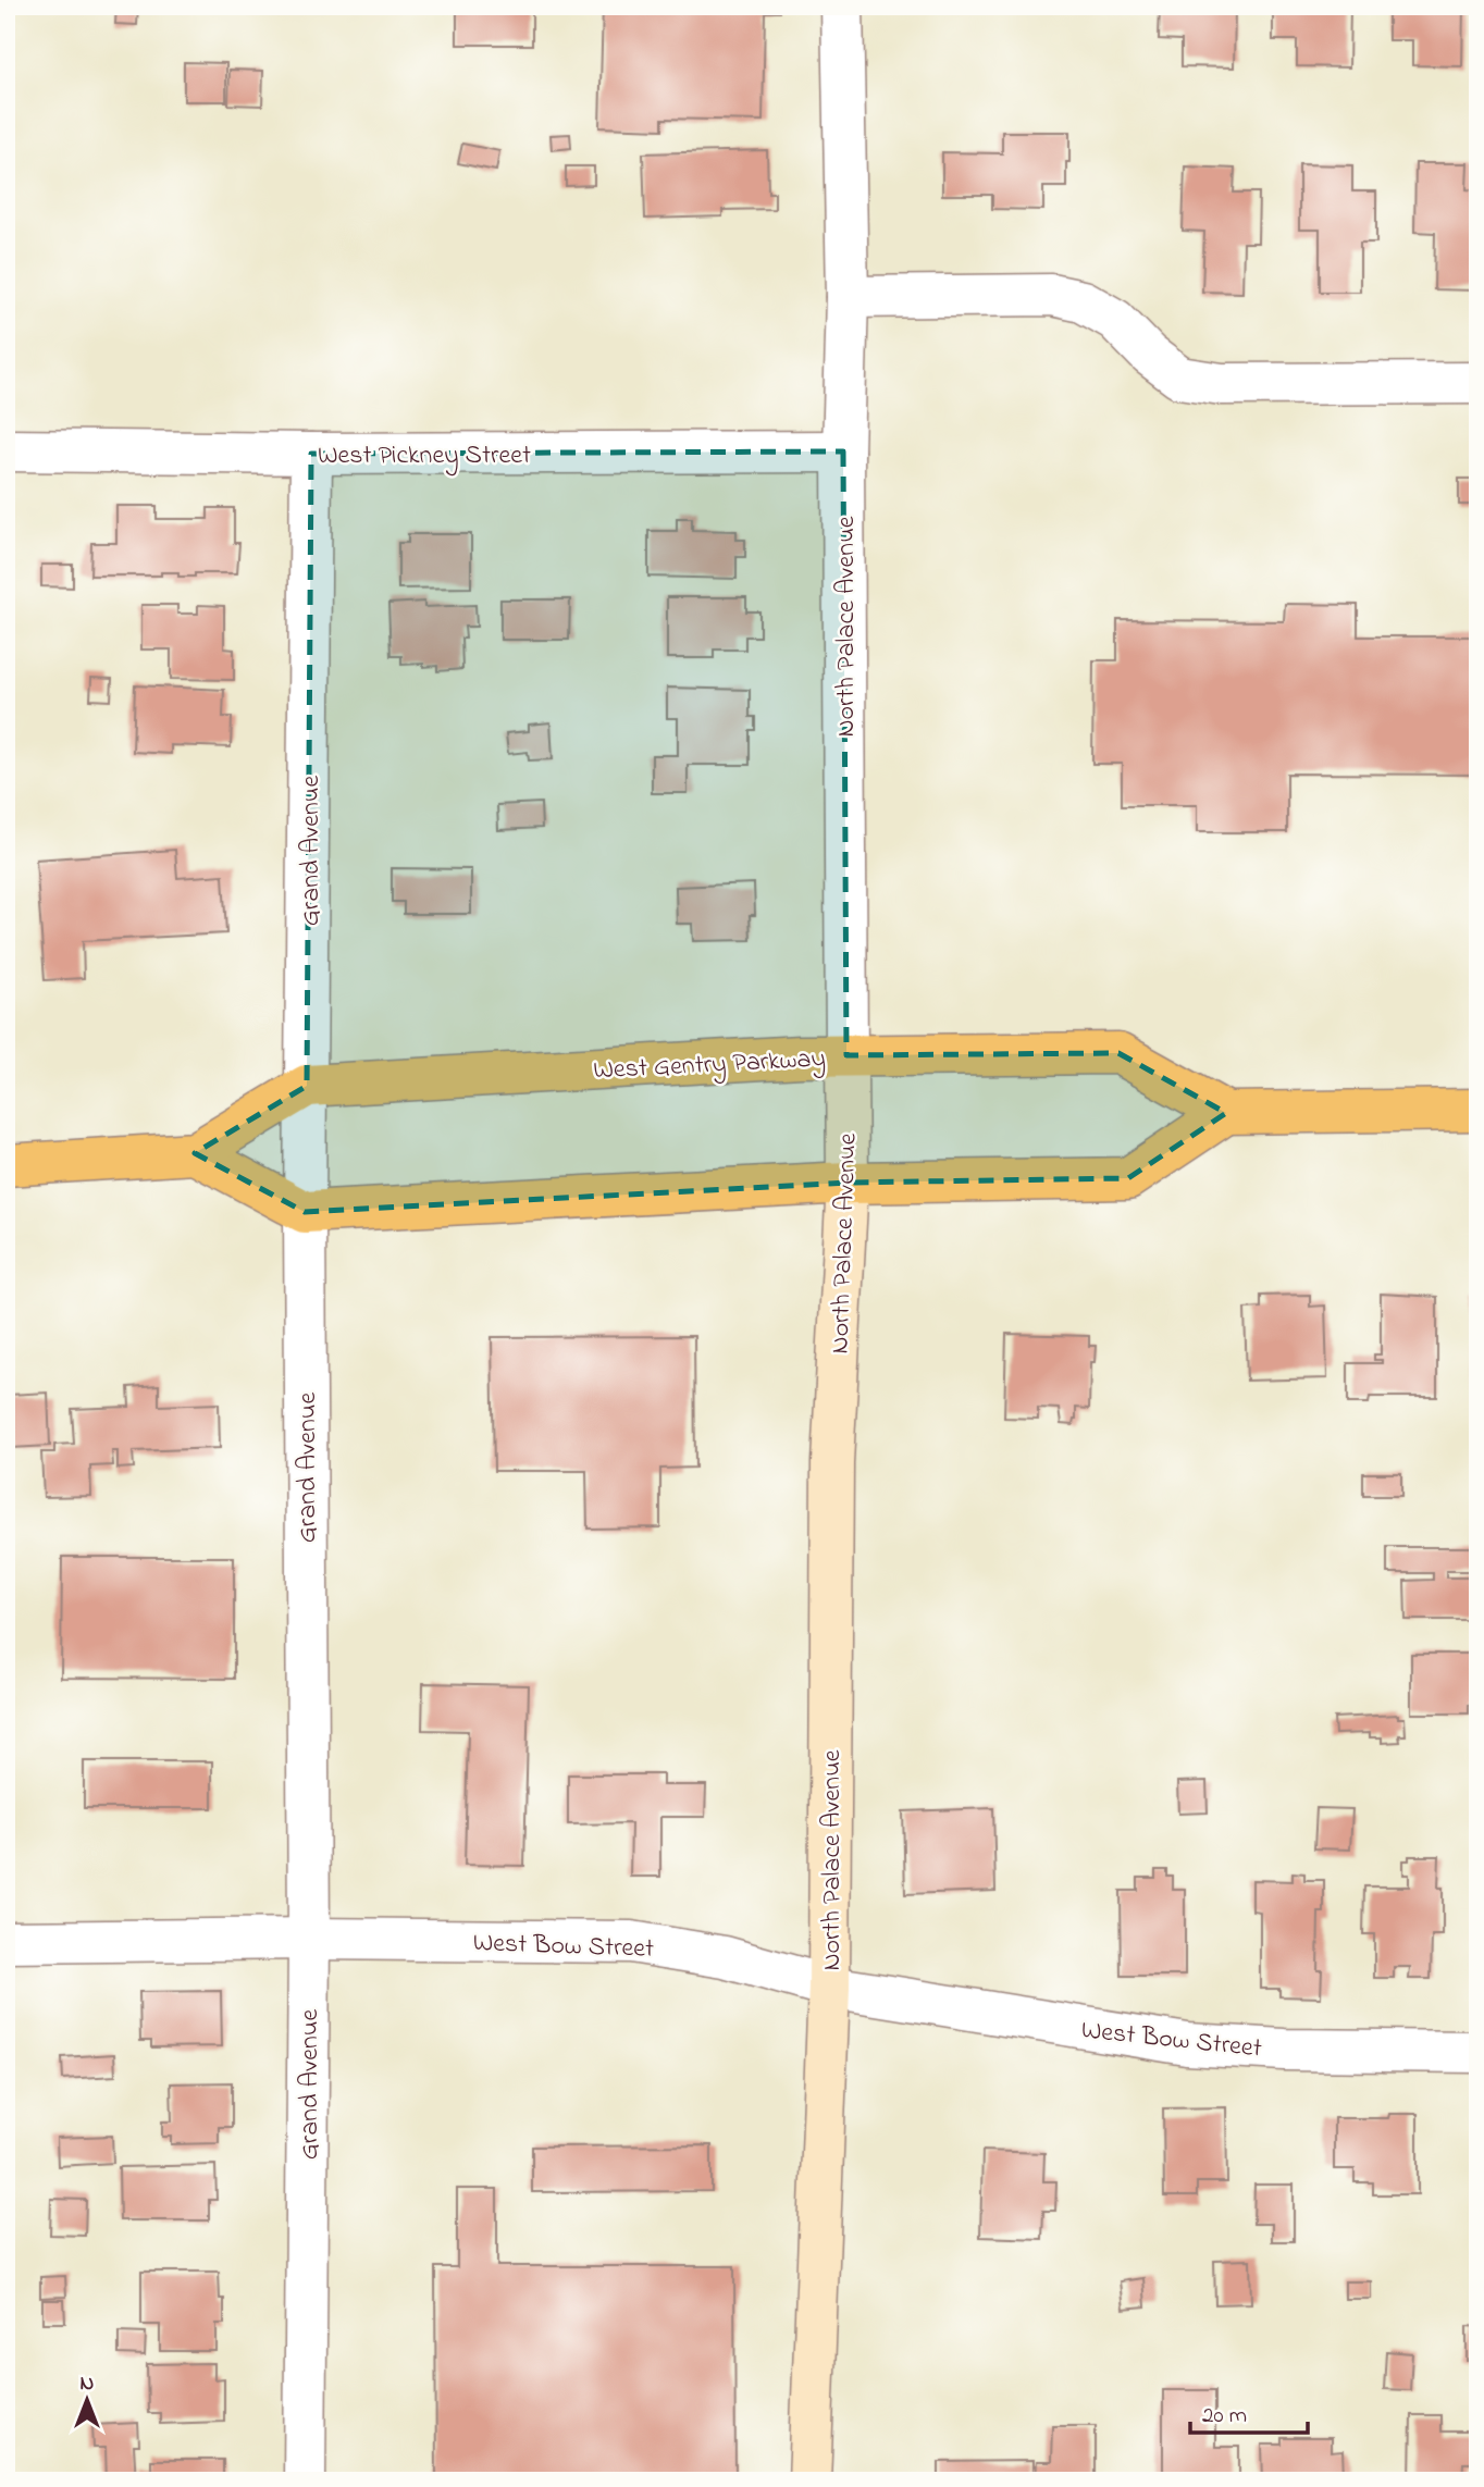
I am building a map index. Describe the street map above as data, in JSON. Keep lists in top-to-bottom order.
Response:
{
  "streets": {
    "main road": ["North Palace Avenue", "West Gentry Parkway"],
    "street": ["West Pickney Street", "Grand Avenue", "West Bow Street"]
  },
  "crossings": [
    ["West Pickney Street", "North Palace Avenue"],
    ["West Pickney Street", "Grand Avenue"],
    ["North Palace Avenue", "West Gentry Parkway"],
    ["North Palace Avenue", "West Bow Street"],
    ["Grand Avenue", "West Gentry Parkway"],
    ["Grand Avenue", "West Bow Street"]
  ],
  "scale_bar": "20 m",
  "north": "top"
}
